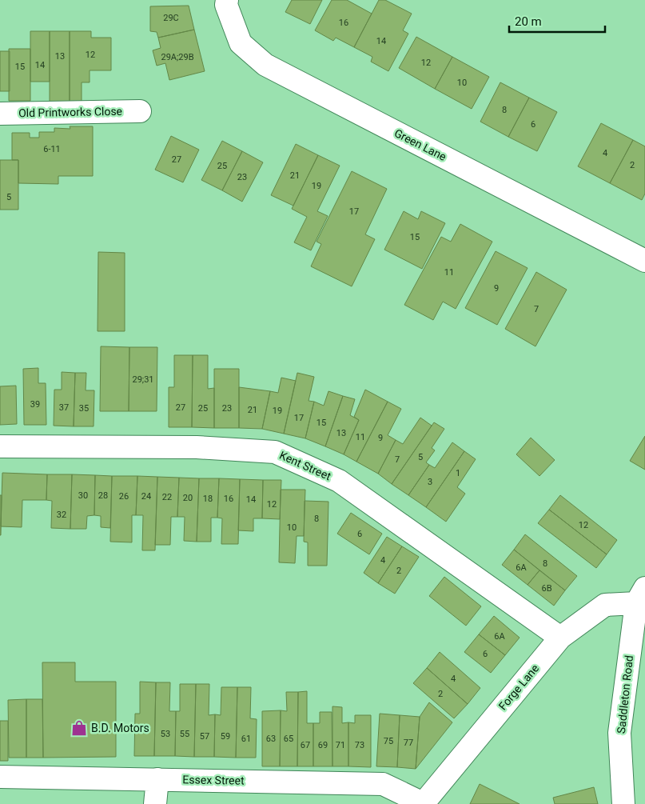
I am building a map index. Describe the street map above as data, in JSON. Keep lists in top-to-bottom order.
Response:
{
  "streets": {
    "street": [
      "Old Printworks Close",
      "Green Lane",
      "Kent Street",
      "Forge Lane",
      "Saddleton Road",
      "Essex Street"
    ]
  },
  "crossings": [
    ["Kent Street", "Forge Lane"],
    ["Forge Lane", "Saddleton Road"],
    ["Forge Lane", "Essex Street"]
  ],
  "places": {
    "shop": ["B.D. Motors"]
  },
  "house_numbers": [
    "29C",
    "16",
    "14",
    "12",
    "13",
    "29A;29B",
    "12",
    "14",
    "15",
    "10",
    "8",
    "6",
    "6-11",
    "4",
    "27",
    "2",
    "25",
    "21",
    "23",
    "19",
    "5",
    "17",
    "15",
    "11",
    "9",
    "7",
    "29;31",
    "39",
    "37",
    "27",
    "35",
    "25",
    "23",
    "21",
    "19",
    "17",
    "15",
    "13",
    "11",
    "9",
    "5",
    "7",
    "1",
    "3",
    "30",
    "28",
    "26",
    "24",
    "22",
    "20",
    "18",
    "16",
    "14",
    "12",
    "32",
    "8",
    "12",
    "10",
    "6",
    "4",
    "8",
    "6A",
    "2",
    "6B",
    "6A",
    "6",
    "4",
    "2",
    "53",
    "55",
    "57",
    "59",
    "61",
    "63",
    "65",
    "75",
    "77",
    "67",
    "69",
    "71",
    "73"
  ],
  "scale_bar": "20 m"
}
